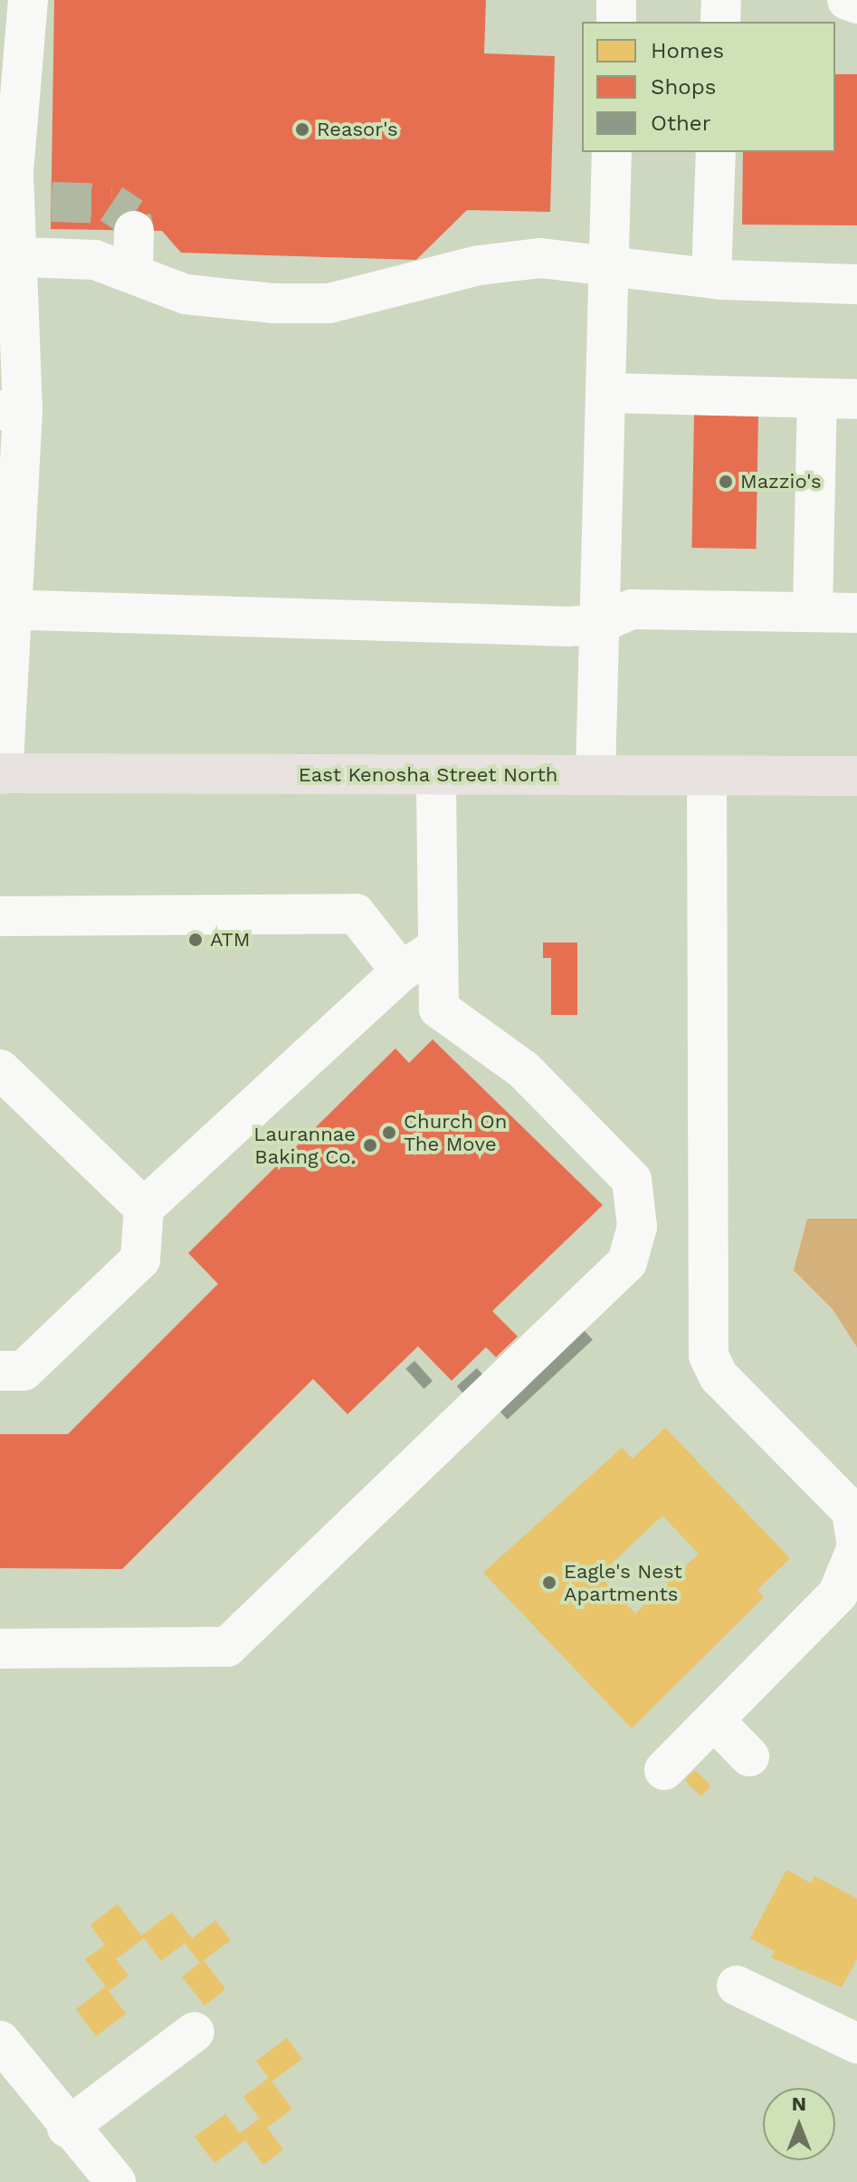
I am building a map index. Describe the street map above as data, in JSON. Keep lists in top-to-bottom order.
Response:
{
  "streets": {
    "main road": ["East Kenosha Street North"]
  },
  "places": [
    "Reasor's",
    "Mazzio's",
    "ATM",
    "Church On The Move",
    "Laurannae Baking Co.",
    "Eagle's Nest Apartments"
  ],
  "legend": ["Homes", "Shops", "Other"],
  "north": "top"
}
